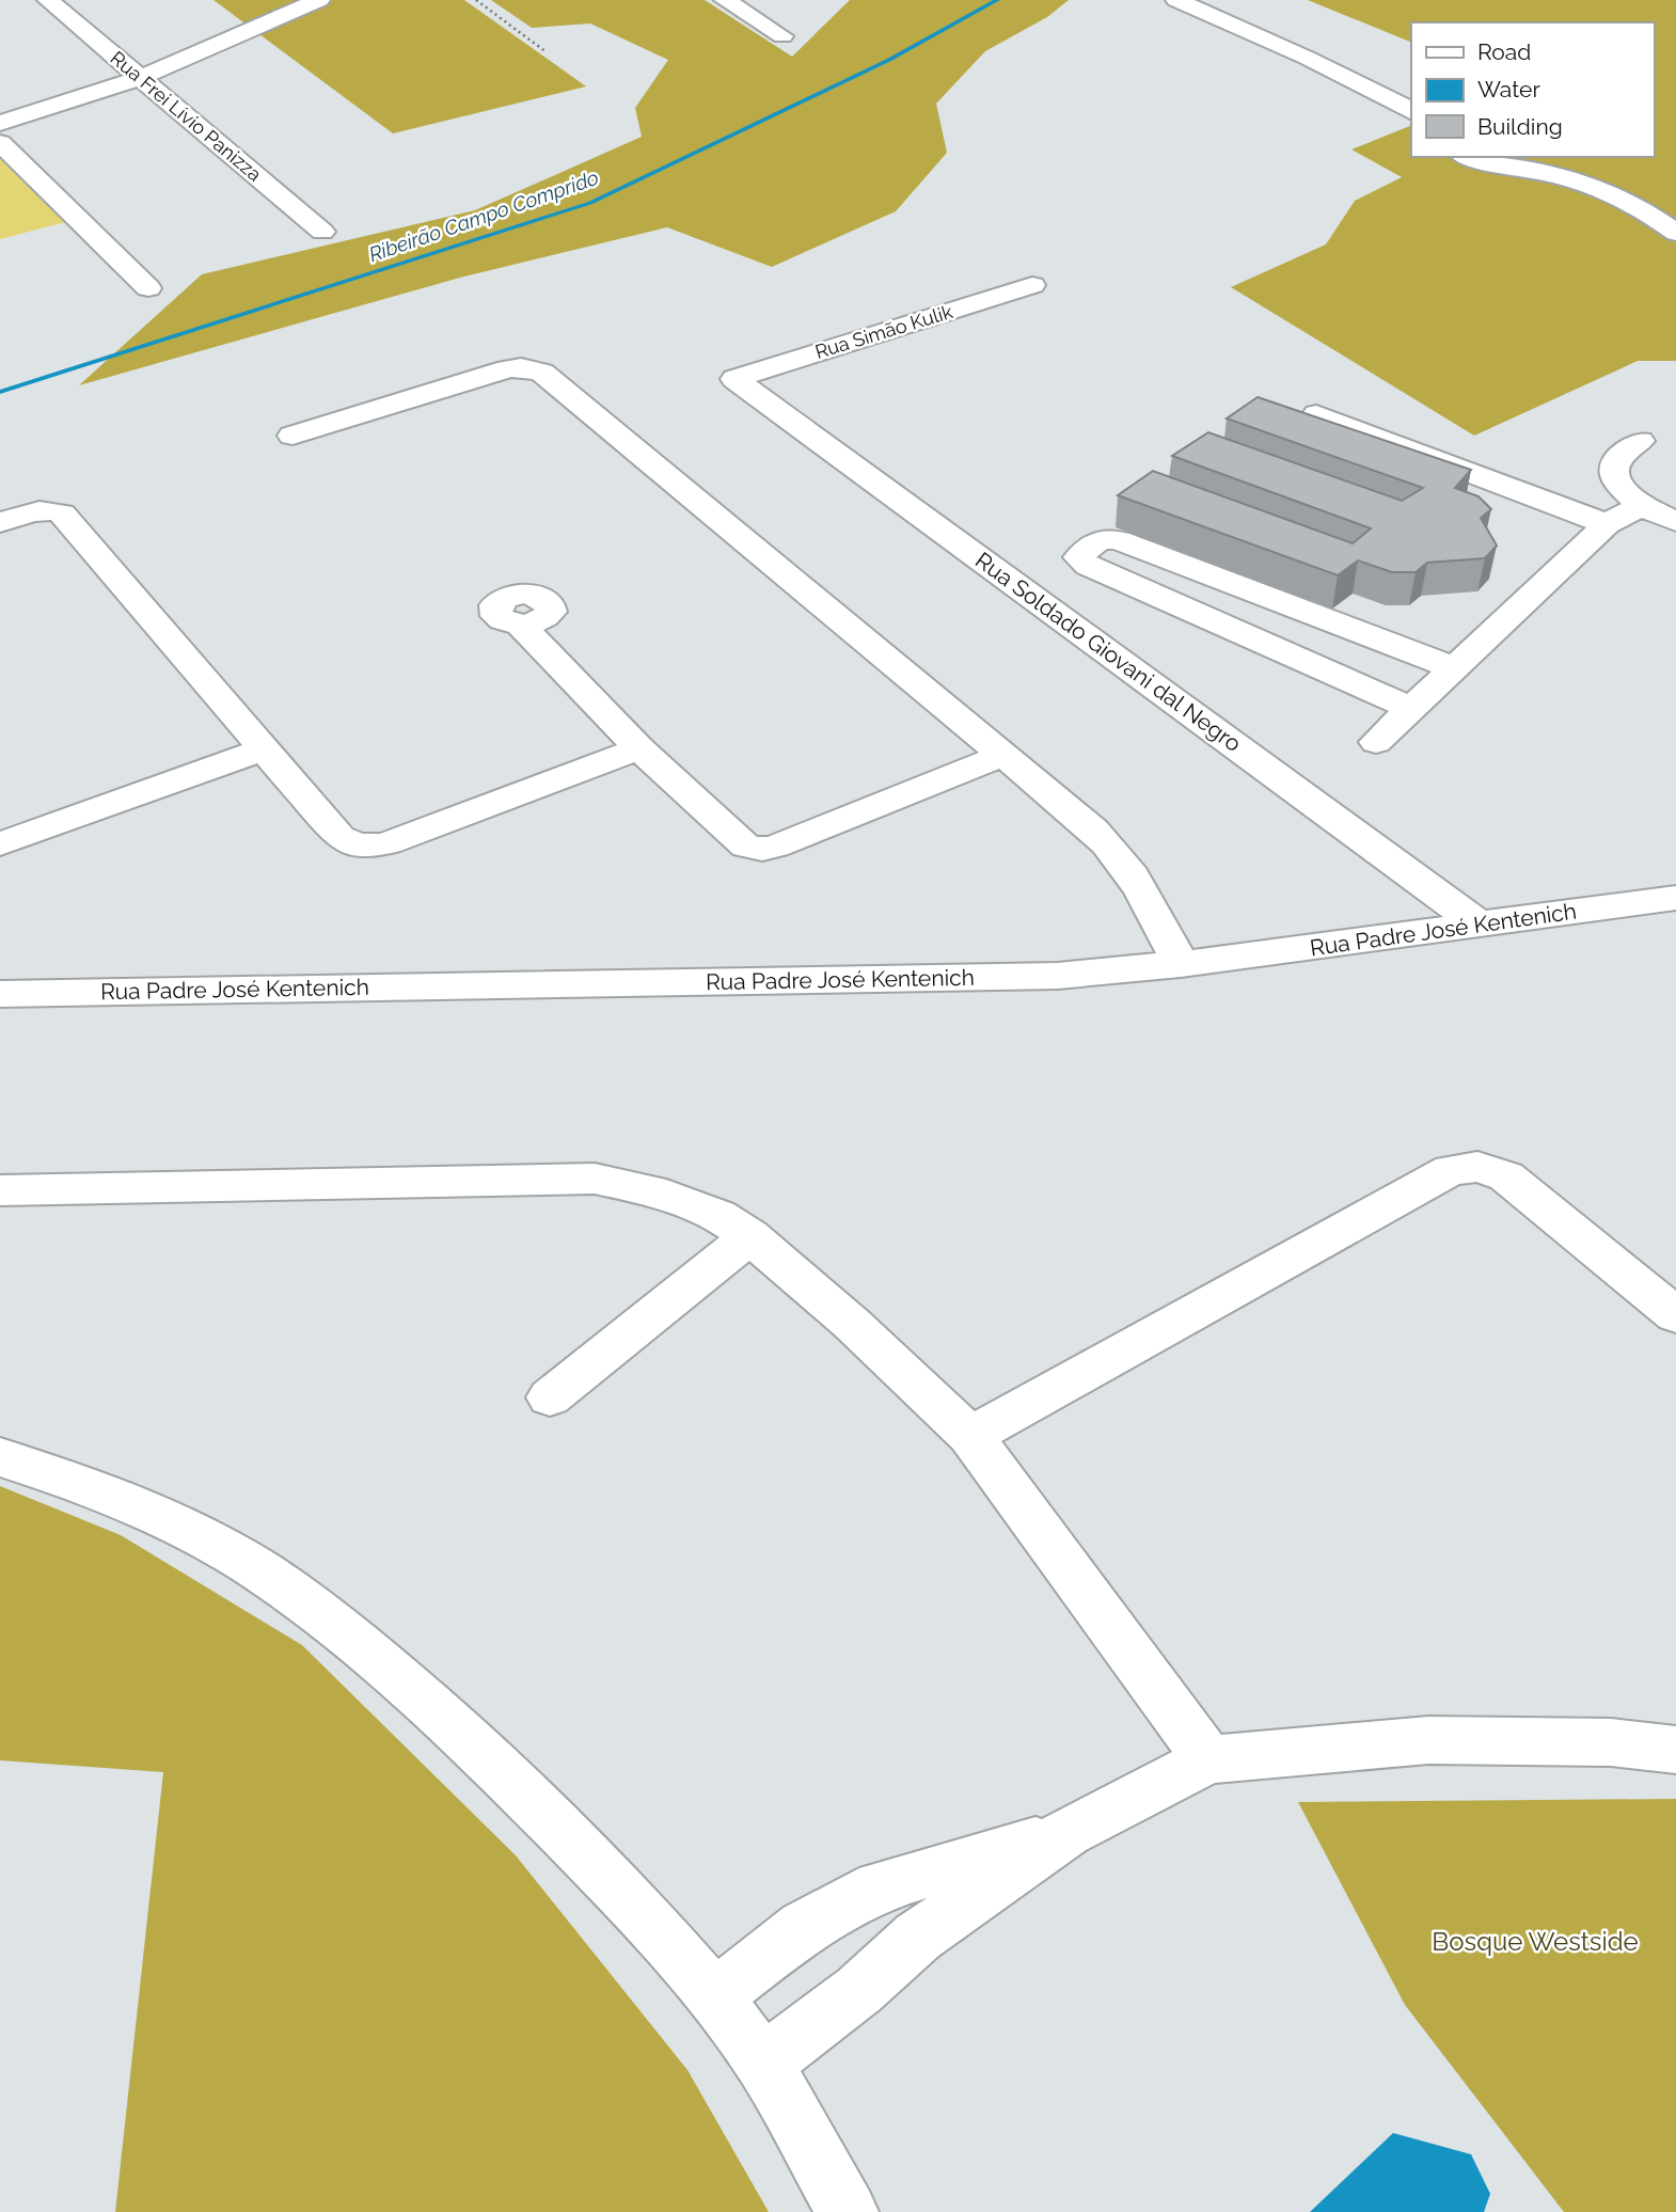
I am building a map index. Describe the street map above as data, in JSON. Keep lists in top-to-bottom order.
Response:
{
  "streets": {
    "street": [
      "Rua Frei Lívio Panizza",
      "Rua Simão Kulik",
      "Rua Soldado Giovani dal Negro",
      "Rua Padre José Kentenich"
    ]
  },
  "crossings": [
    ["Rua Simão Kulik", "Rua Soldado Giovani dal Negro"],
    ["Rua Soldado Giovani dal Negro", "Rua Padre José Kentenich"]
  ],
  "water": ["Ribeirão Campo Comprido"],
  "parks": ["Bosque Westside"],
  "legend": ["Road", "Water", "Building"]
}
